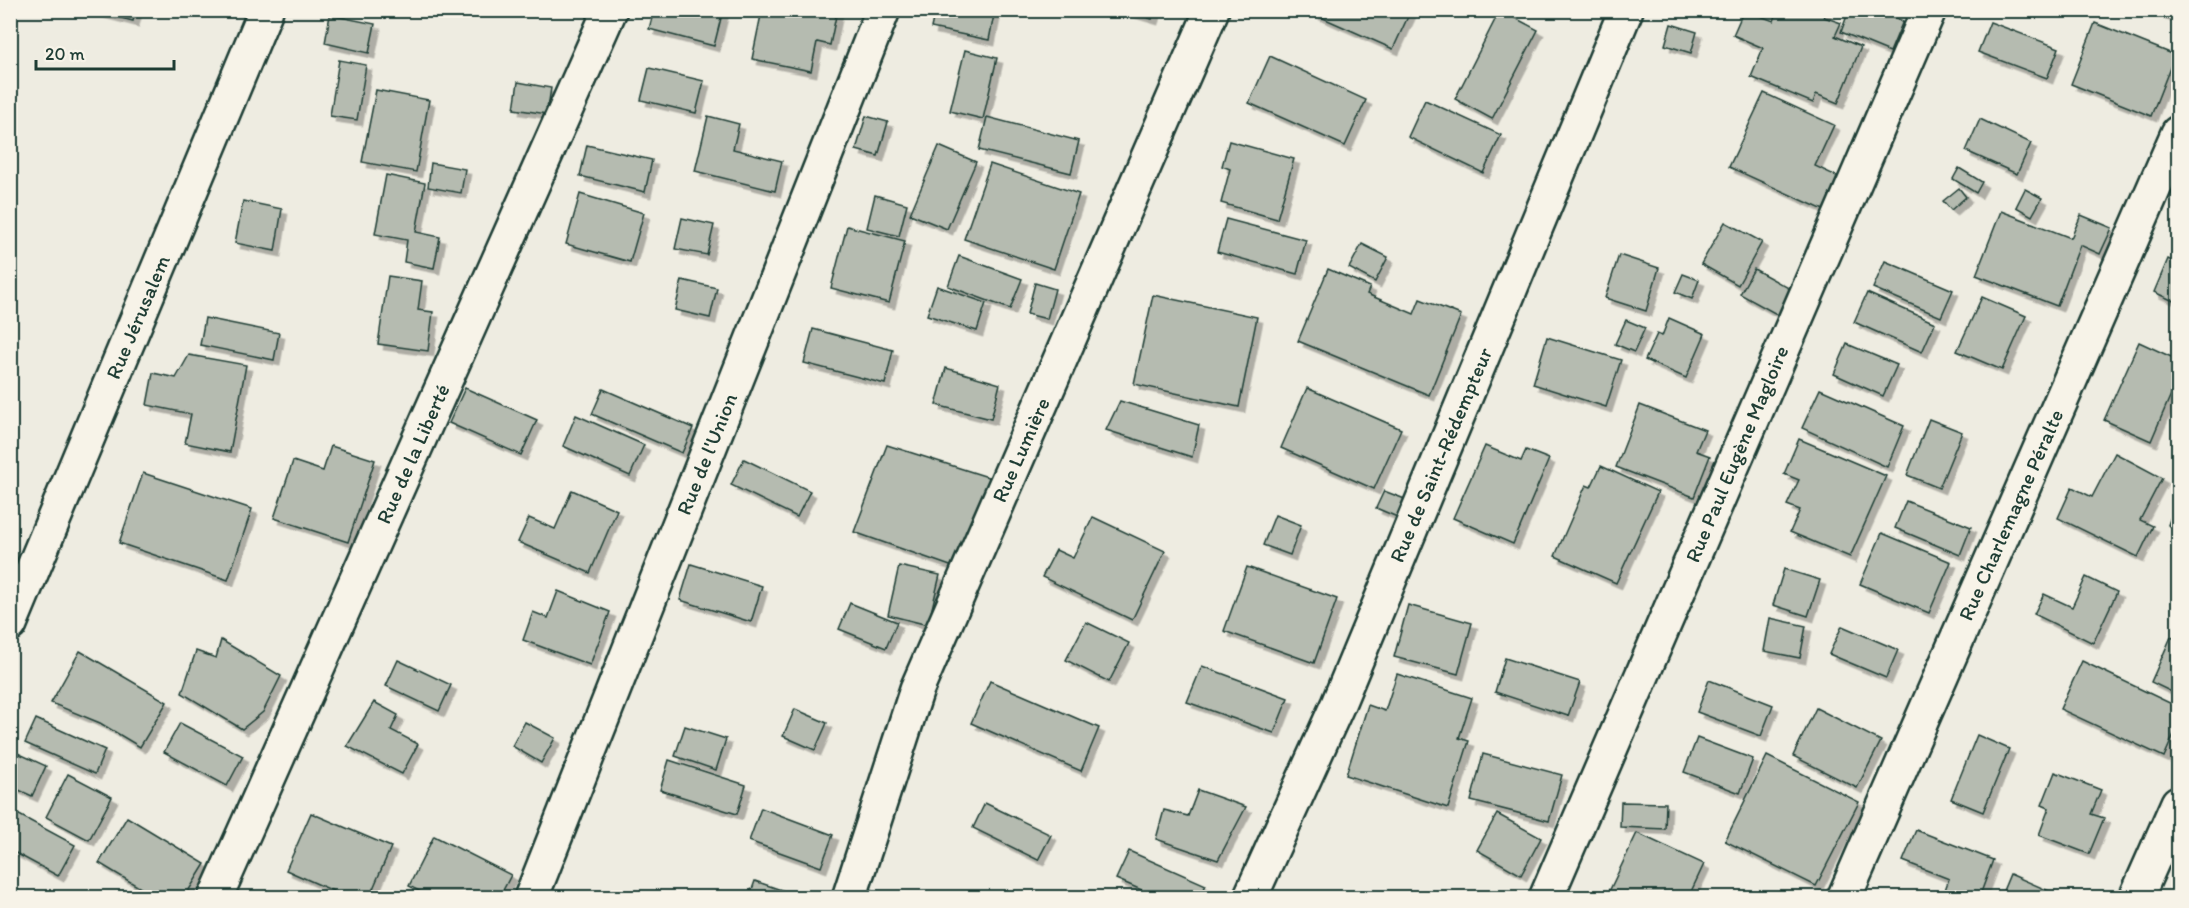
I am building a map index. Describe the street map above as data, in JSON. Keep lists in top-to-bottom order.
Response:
{
  "streets": {
    "street": [
      "Rue Jérusalem",
      "Rue Lumière",
      "Rue de la Liberté",
      "Rue de l'Union",
      "Rue Paul Eugène Magloire",
      "Rue de Saint-Rédempteur",
      "Rue Charlemagne Péralte"
    ]
  },
  "scale_bar": "20 m"
}
